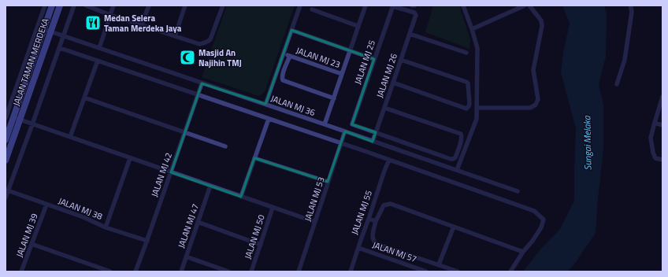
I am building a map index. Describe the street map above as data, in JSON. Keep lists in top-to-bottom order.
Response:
{
  "streets": {
    "main road": ["JALAN TAMAN MERDEKA"],
    "street": [
      "JALAN MJ 23",
      "JALAN MJ 25",
      "JALAN MJ 26",
      "JALAN MJ 36",
      "JALAN MJ 42",
      "JALAN MJ 53",
      "JALAN MJ 38",
      "JALAN MJ 55",
      "JALAN MJ 47",
      "JALAN MJ 39",
      "JALAN MJ 50",
      "JALAN MJ 57"
    ]
  },
  "crossings": [
    ["JALAN TAMAN MERDEKA", "JALAN MJ 36"],
    ["JALAN MJ 25", "JALAN MJ 26"],
    ["JALAN MJ 26", "JALAN MJ 36"],
    ["JALAN MJ 36", "JALAN MJ 42"],
    ["JALAN MJ 36", "JALAN MJ 53"],
    ["JALAN MJ 42", "JALAN MJ 38"],
    ["JALAN MJ 38", "JALAN MJ 39"],
    ["JALAN MJ 55", "JALAN MJ 57"]
  ],
  "water": ["Sungai Melaka"],
  "places": {
    "restaurant": ["Medan Selera Taman Merdeka Jaya"],
    "mosque": ["Masjid An Najihin TMJ"]
  }
}
